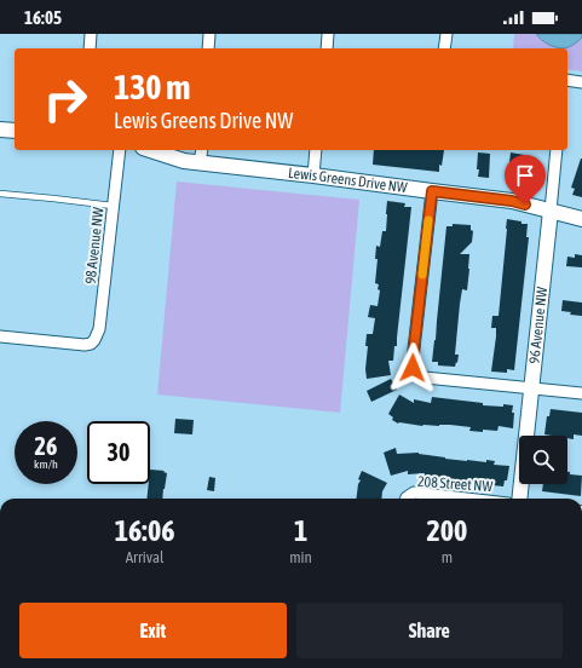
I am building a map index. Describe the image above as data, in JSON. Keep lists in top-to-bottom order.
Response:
{
  "streets": {
    "street": [
      "Lewis Greens Drive NW",
      "98 Avenue NW",
      "96 Avenue NW",
      "208 Street NW"
    ]
  },
  "crossings": [
    ["Lewis Greens Drive NW", "96 Avenue NW"]
  ],
  "page": {
    "status": "16:05",
    "turn": ["130 m", "Lewis Greens Drive NW"],
    "speed": "26 km/h",
    "limit": "30",
    "eta": [
      "16:06",
      "Arrival",
      "1",
      "min",
      "200",
      "m"
    ],
    "buttons": ["Exit", "Share"]
  }
}
